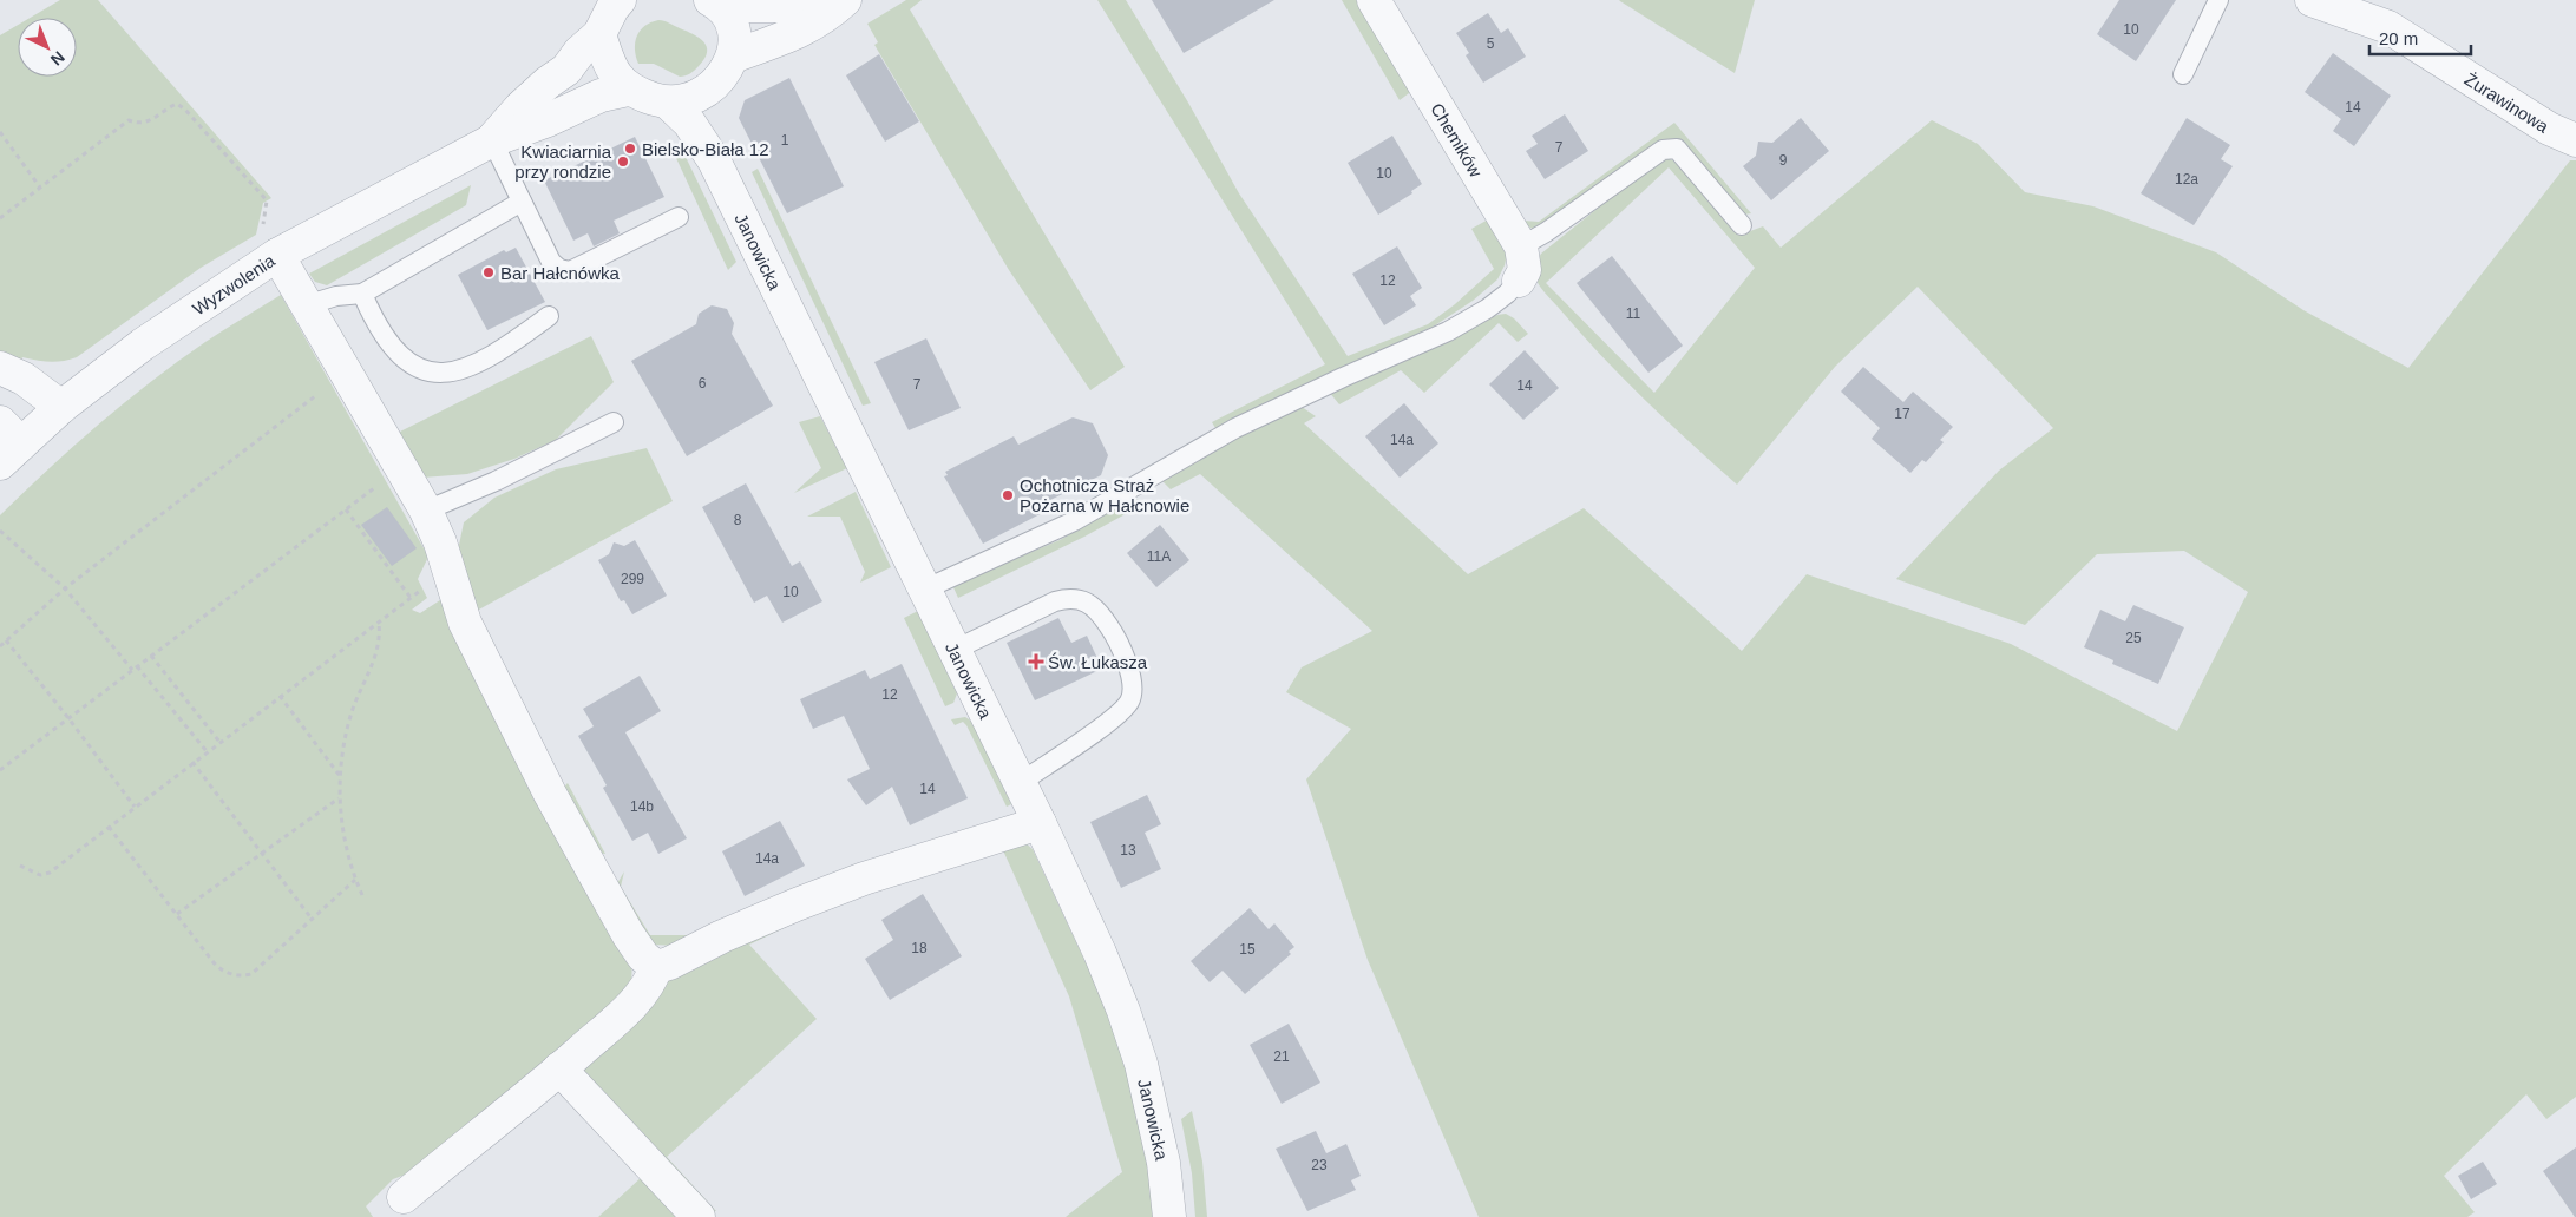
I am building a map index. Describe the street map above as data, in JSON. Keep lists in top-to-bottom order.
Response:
{
  "streets": {
    "street": [
      "Żurawinowa",
      "Chemików",
      "Janowicka",
      "Wyzwolenia"
    ]
  },
  "places": {
    "other": [
      "Bielsko-Biała 12",
      "Kwiaciarnia przy rondzie",
      "Bar Hałcnówka",
      "Ochotnicza Straż Pożarna w Hałcnowie"
    ],
    "health": ["Św. Łukasza"]
  },
  "house_numbers": [
    "10",
    "5",
    "14",
    "1",
    "7",
    "9",
    "10",
    "12a",
    "12",
    "11",
    "6",
    "7",
    "14",
    "17",
    "14a",
    "8",
    "11A",
    "299",
    "10",
    "25",
    "12",
    "14",
    "14b",
    "13",
    "14a",
    "18",
    "15",
    "21",
    "23"
  ],
  "scale_bar": "20 m",
  "north": "bottom right"
}
